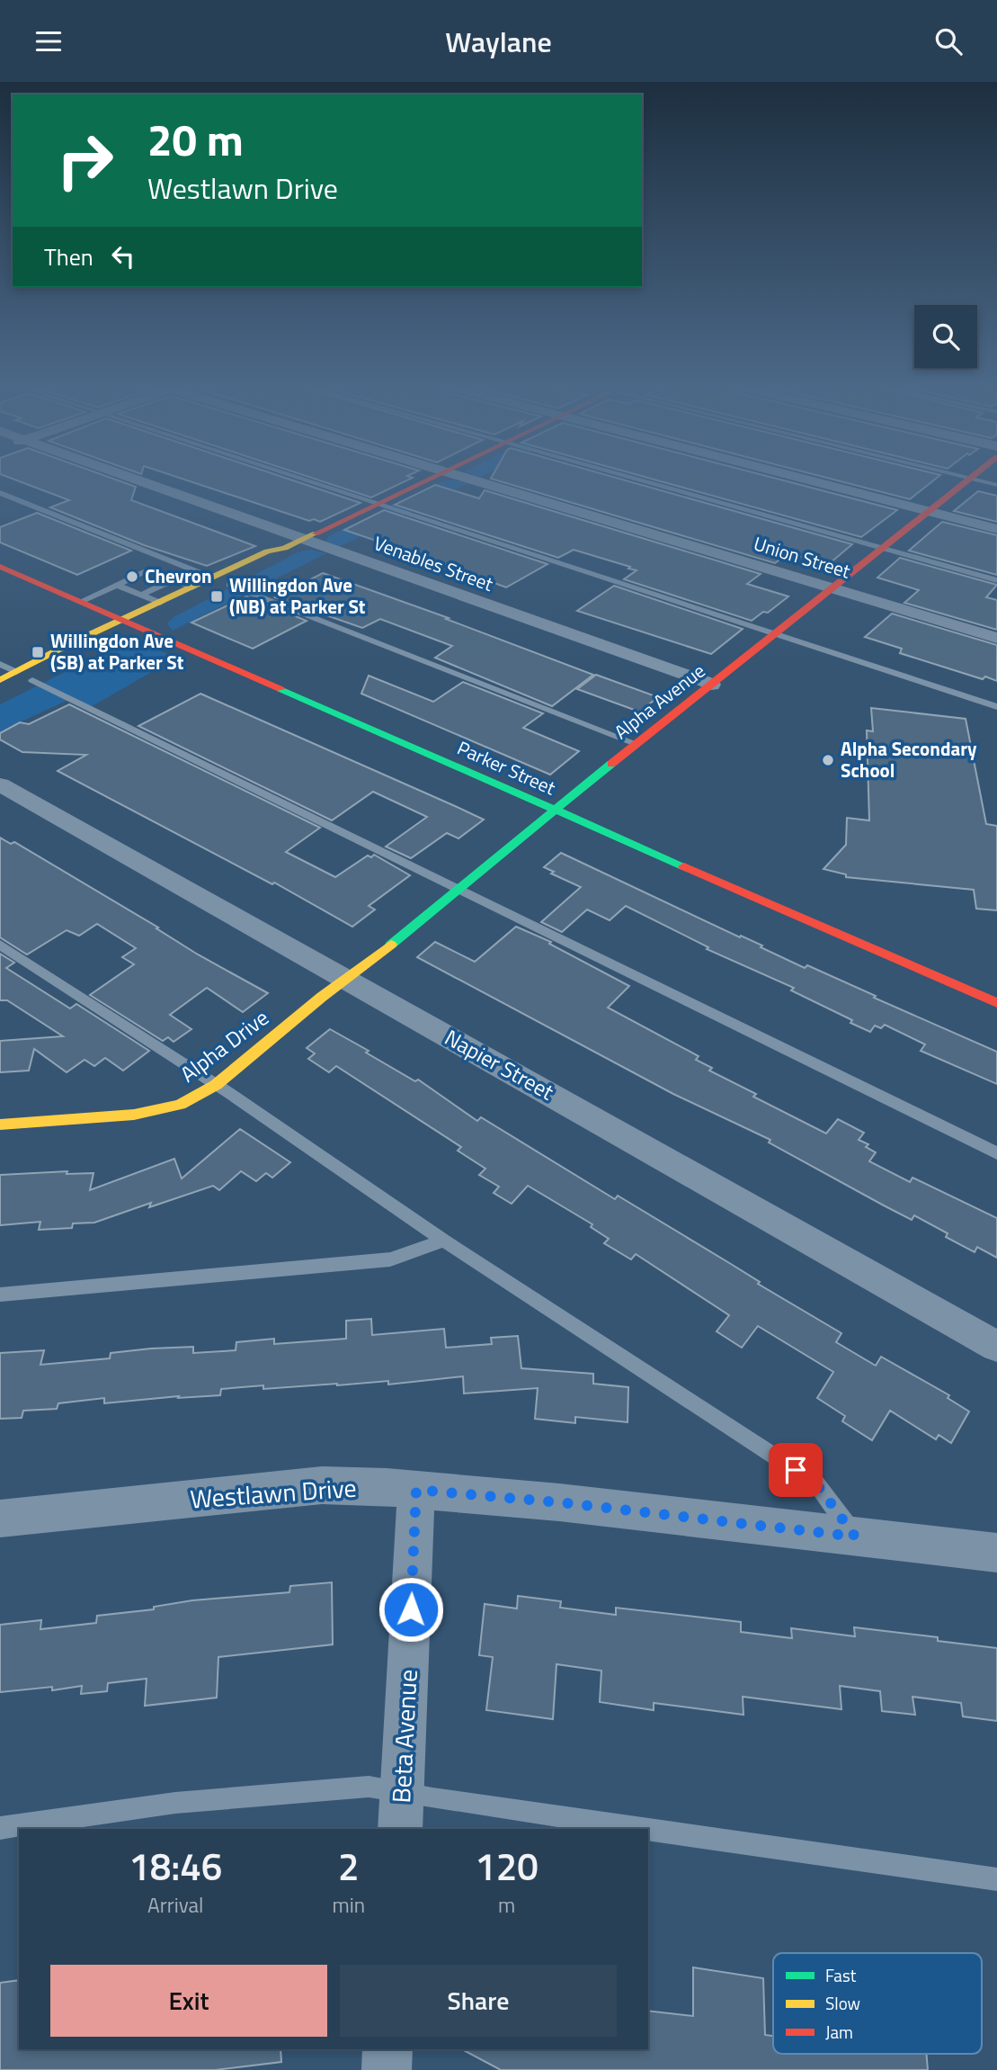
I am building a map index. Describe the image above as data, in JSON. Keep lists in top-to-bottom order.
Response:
{
  "streets": {
    "street": [
      "Union Street",
      "Venables Street",
      "Alpha Avenue",
      "Parker Street",
      "Alpha Drive",
      "Napier Street",
      "Westlawn Drive",
      "Beta Avenue"
    ]
  },
  "crossings": [
    ["Union Street", "Alpha Avenue"],
    ["Venables Street", "Alpha Avenue"],
    ["Alpha Avenue", "Parker Street"],
    ["Alpha Avenue", "Alpha Drive"],
    ["Alpha Avenue", "Napier Street"],
    ["Alpha Drive", "Napier Street"],
    ["Westlawn Drive", "Beta Avenue"]
  ],
  "places": {
    "other": ["Chevron", "Alpha Secondary School"],
    "transit": ["Willingdon Ave (NB) at Parker St", "Willingdon Ave (SB) at Parker St"]
  },
  "legend": ["Fast", "Slow", "Jam"],
  "page": {
    "header": "Waylane",
    "turn": ["20 m", "Westlawn Drive"],
    "then": "Then",
    "eta": [
      "18:46",
      "Arrival",
      "2",
      "min",
      "120",
      "m"
    ],
    "buttons": ["Exit", "Share"]
  }
}
